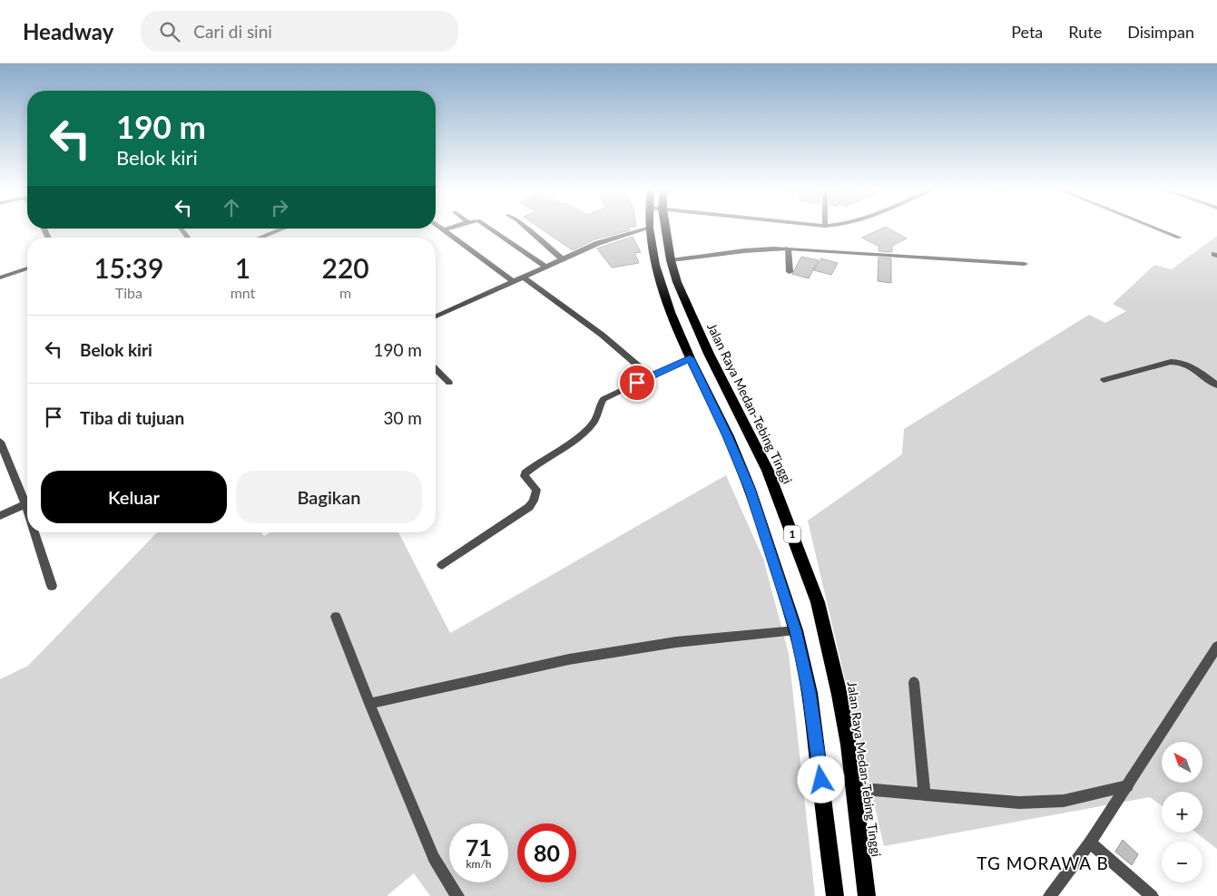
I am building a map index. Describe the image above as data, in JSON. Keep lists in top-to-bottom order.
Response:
{
  "streets": {
    "highway": ["Jalan Raya Medan-Tebing Tinggi", "1"]
  },
  "districts": ["TG MORAWA B"],
  "north": "top left",
  "page": {
    "header": "Headway",
    "search": "Cari di sini",
    "nav": ["Peta", "Rute", "Disimpan"],
    "turn": ["190 m", "Belok kiri"],
    "eta": [
      "15:39",
      "Tiba",
      "1",
      "mnt",
      "220",
      "m"
    ],
    "list": [
      {
        "name": "Belok kiri",
        "value": "190 m"
      },
      {
        "name": "Tiba di tujuan",
        "value": "30 m"
      }
    ],
    "buttons": ["Keluar", "Bagikan"],
    "map_buttons": ["+", "−"],
    "speed": "71 km/h",
    "limit": "80"
  }
}
